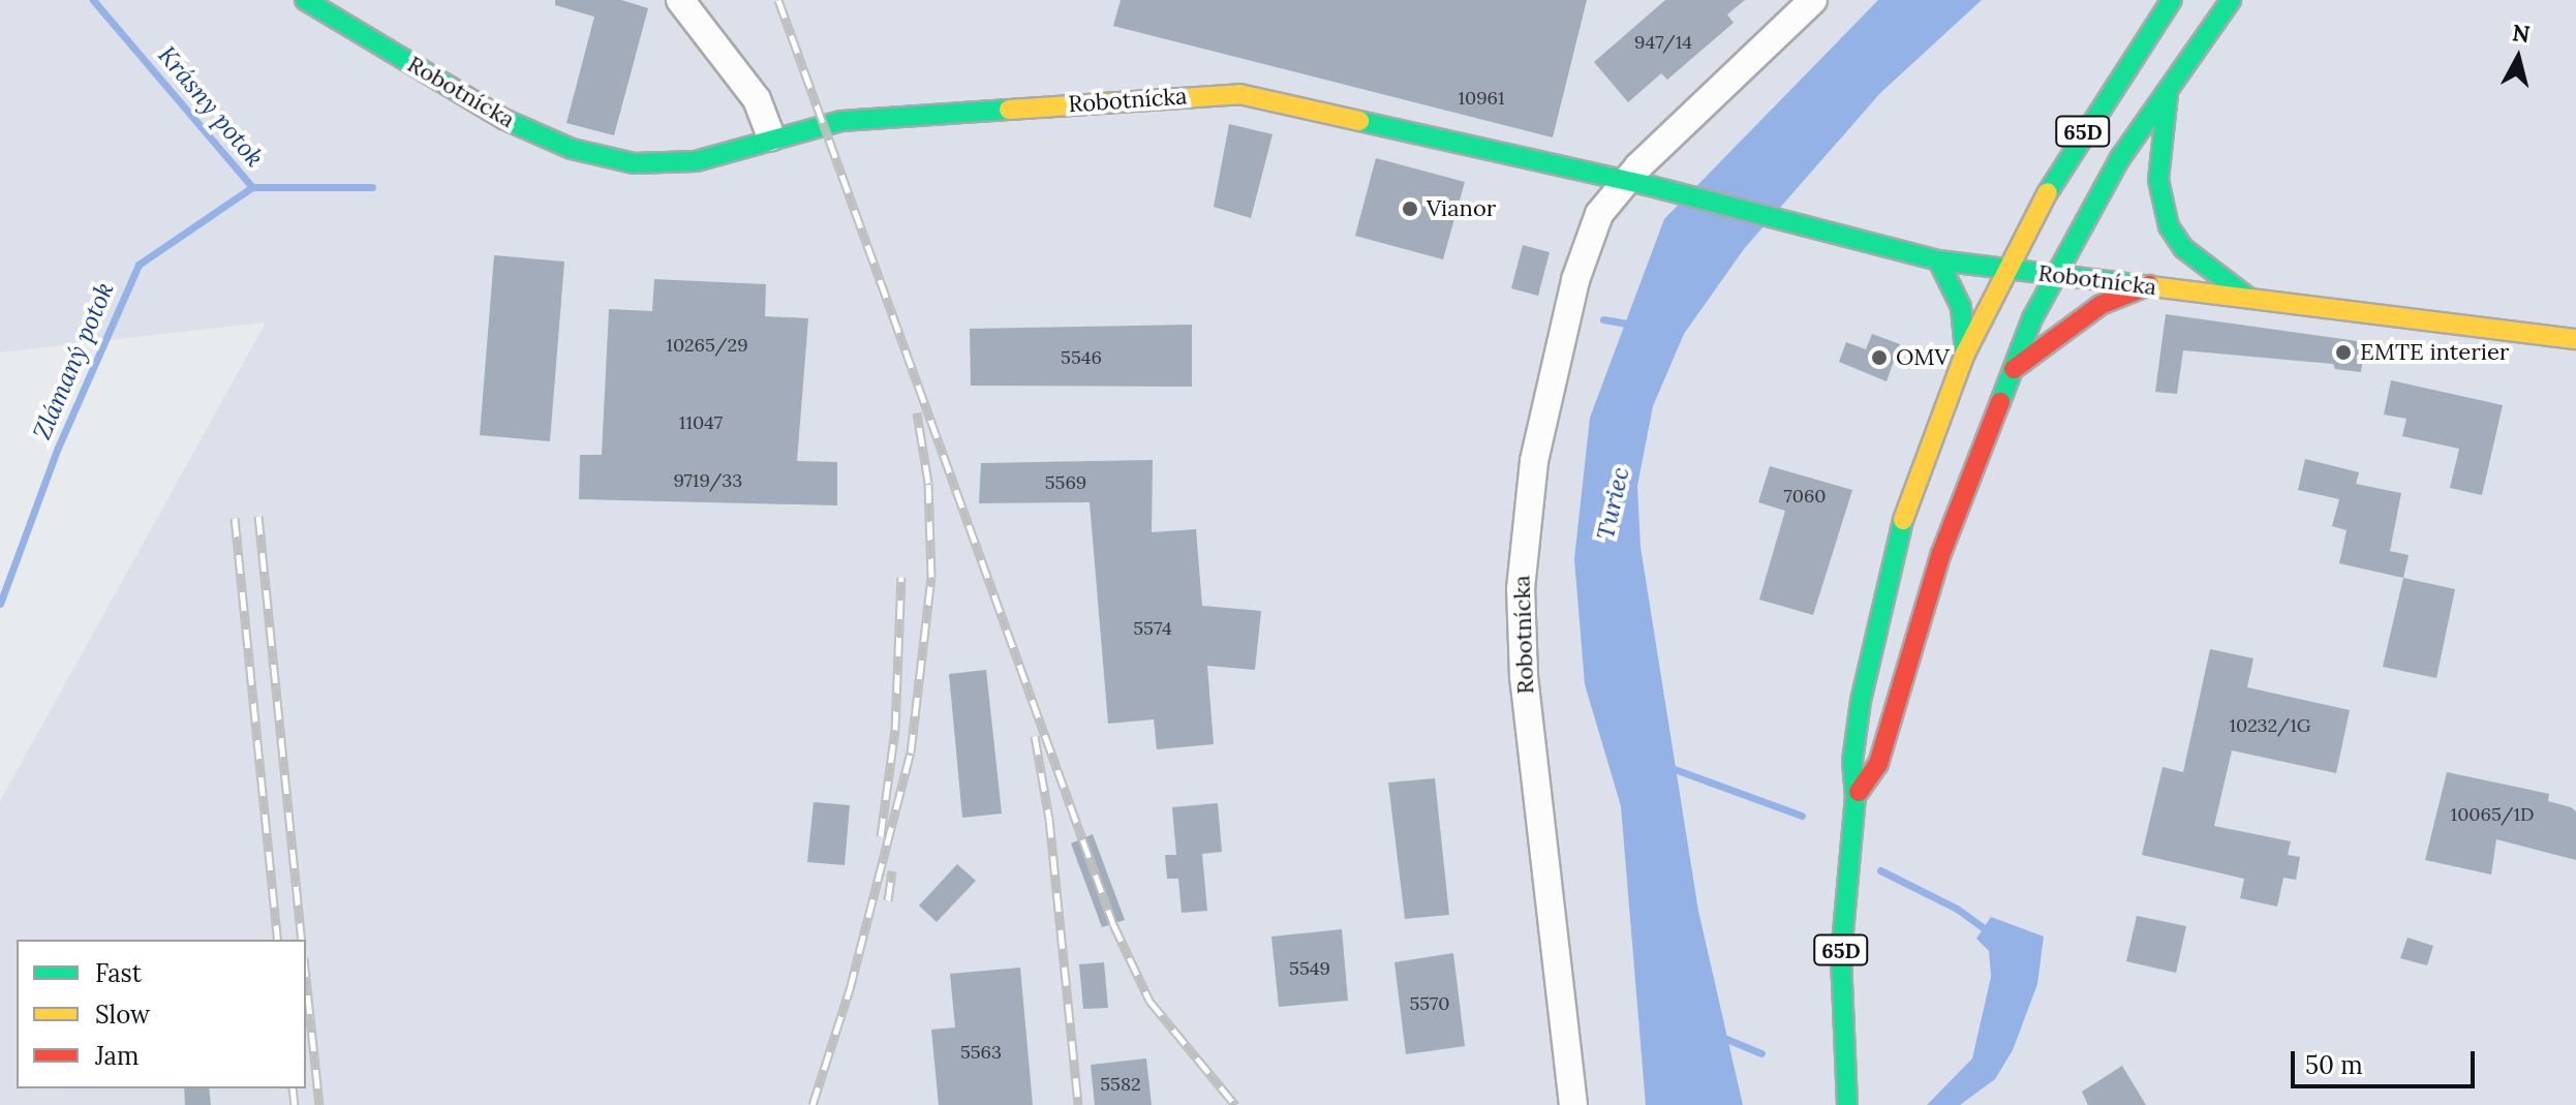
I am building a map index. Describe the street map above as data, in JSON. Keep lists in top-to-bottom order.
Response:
{
  "streets": {
    "main road": ["Robotnícka", "65D"]
  },
  "crossings": [
    ["Robotnícka", "65D"]
  ],
  "water": ["Krásny potok", "Zlámaný potok", "Turiec"],
  "places": ["Vianor", "EMTE interier", "OMV"],
  "house_numbers": [
    "947/14",
    "10961",
    "10265/29",
    "5546",
    "11047",
    "9719/33",
    "5569",
    "7060",
    "5574",
    "10232/1G",
    "10065/1D",
    "5549",
    "5570",
    "5563",
    "5582"
  ],
  "legend": ["Fast", "Slow", "Jam"],
  "scale_bar": "50 m",
  "north": "top"
}
